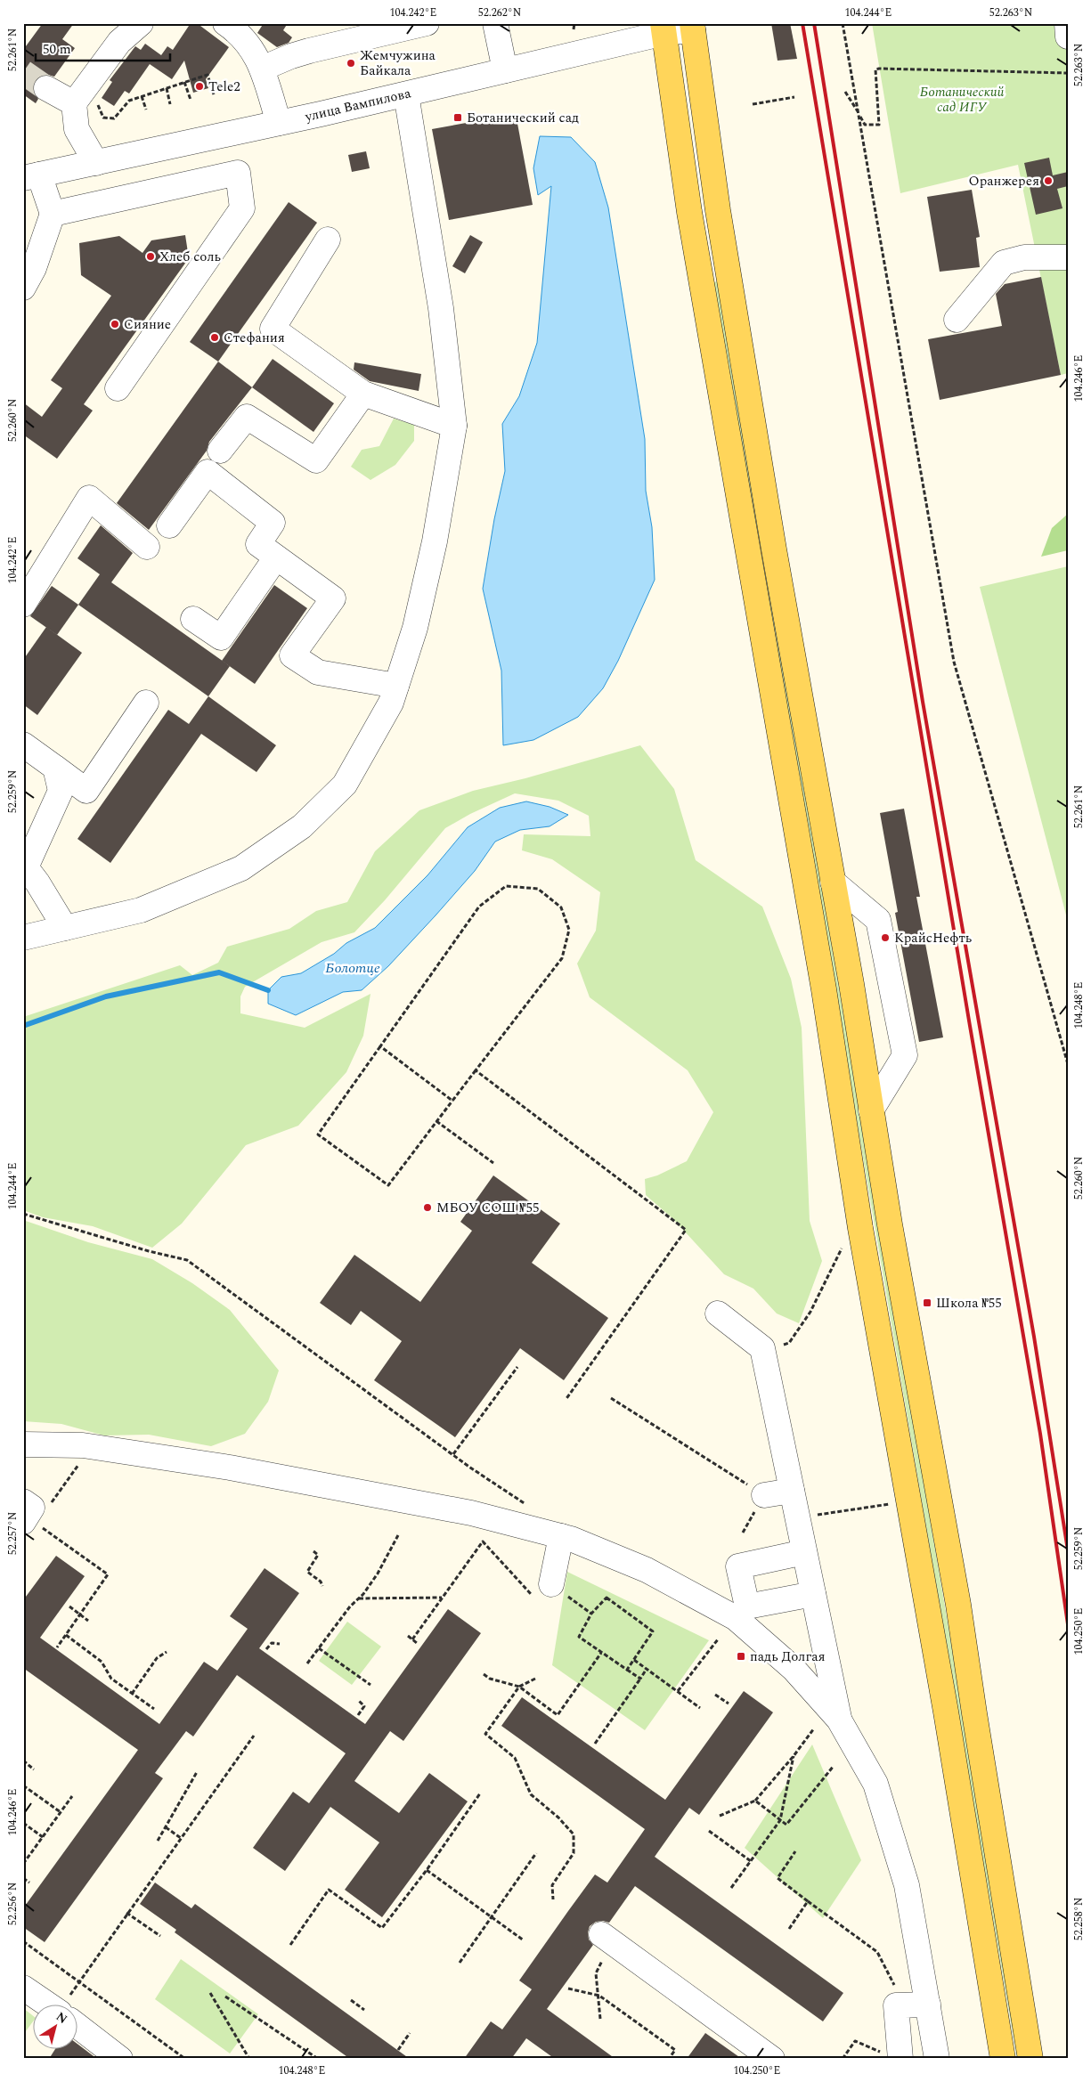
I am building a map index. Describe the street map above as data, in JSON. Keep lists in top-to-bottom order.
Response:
{
  "streets": {
    "street": ["улица Вампилова"]
  },
  "water": ["Болотце"],
  "parks": ["Ботанический сад ИГУ"],
  "places": {
    "other": [
      "Жемчужина Байкала",
      "Tele2",
      "Оранжерея",
      "Хлеб соль",
      "Сияние",
      "Стефания",
      "КрайсНефть",
      "МБОУ СОШ №55"
    ],
    "transit": ["Ботанический сад", "Школа №55", "падь Долгая"]
  },
  "scale_bar": "50 m",
  "north": "top right",
  "coordinates": [
    "104.242°E",
    "52.262°N",
    "104.244°E",
    "52.263°N",
    "52.261°N",
    "104.246°E",
    "52.260°N",
    "52.259°N",
    "104.248°E",
    "52.257°N",
    "104.250°E",
    "52.256°N",
    "52.258°N"
  ]
}
